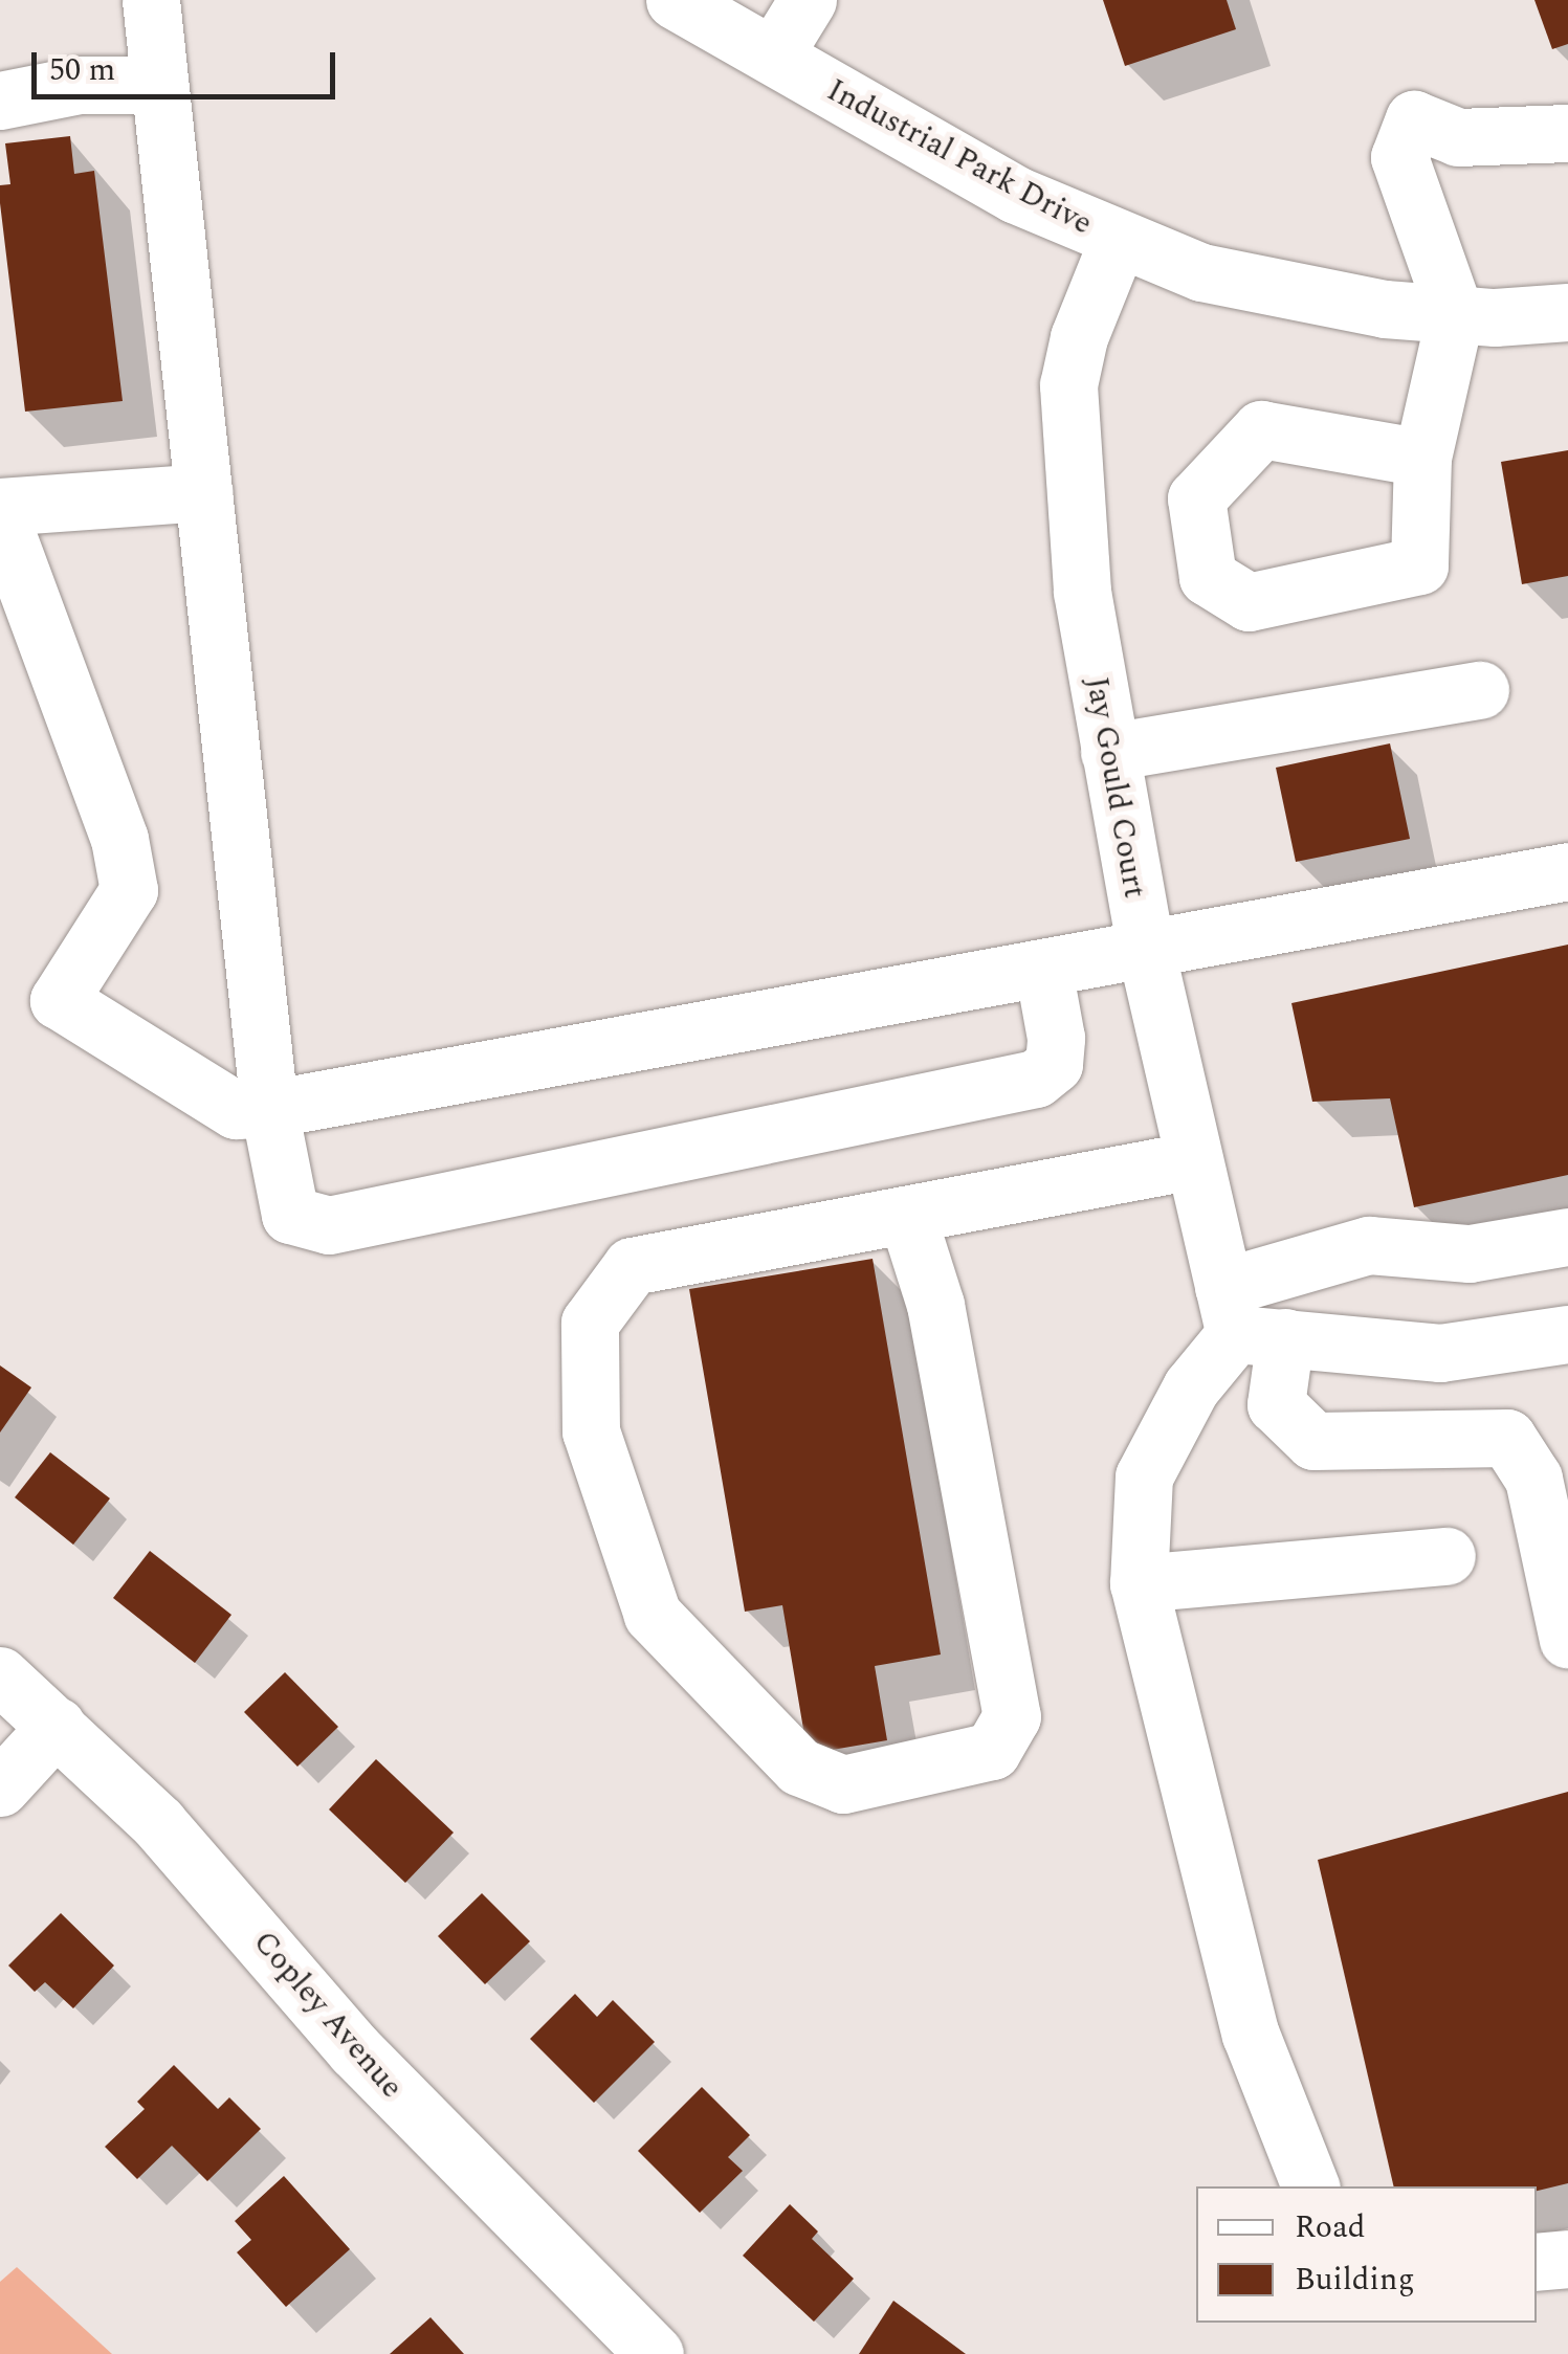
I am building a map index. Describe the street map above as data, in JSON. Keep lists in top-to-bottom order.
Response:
{
  "streets": {
    "street": ["Industrial Park Drive", "Jay Gould Court", "Copley Avenue"]
  },
  "crossings": [
    ["Industrial Park Drive", "Jay Gould Court"]
  ],
  "legend": ["Road", "Building"],
  "scale_bar": "50 m"
}
